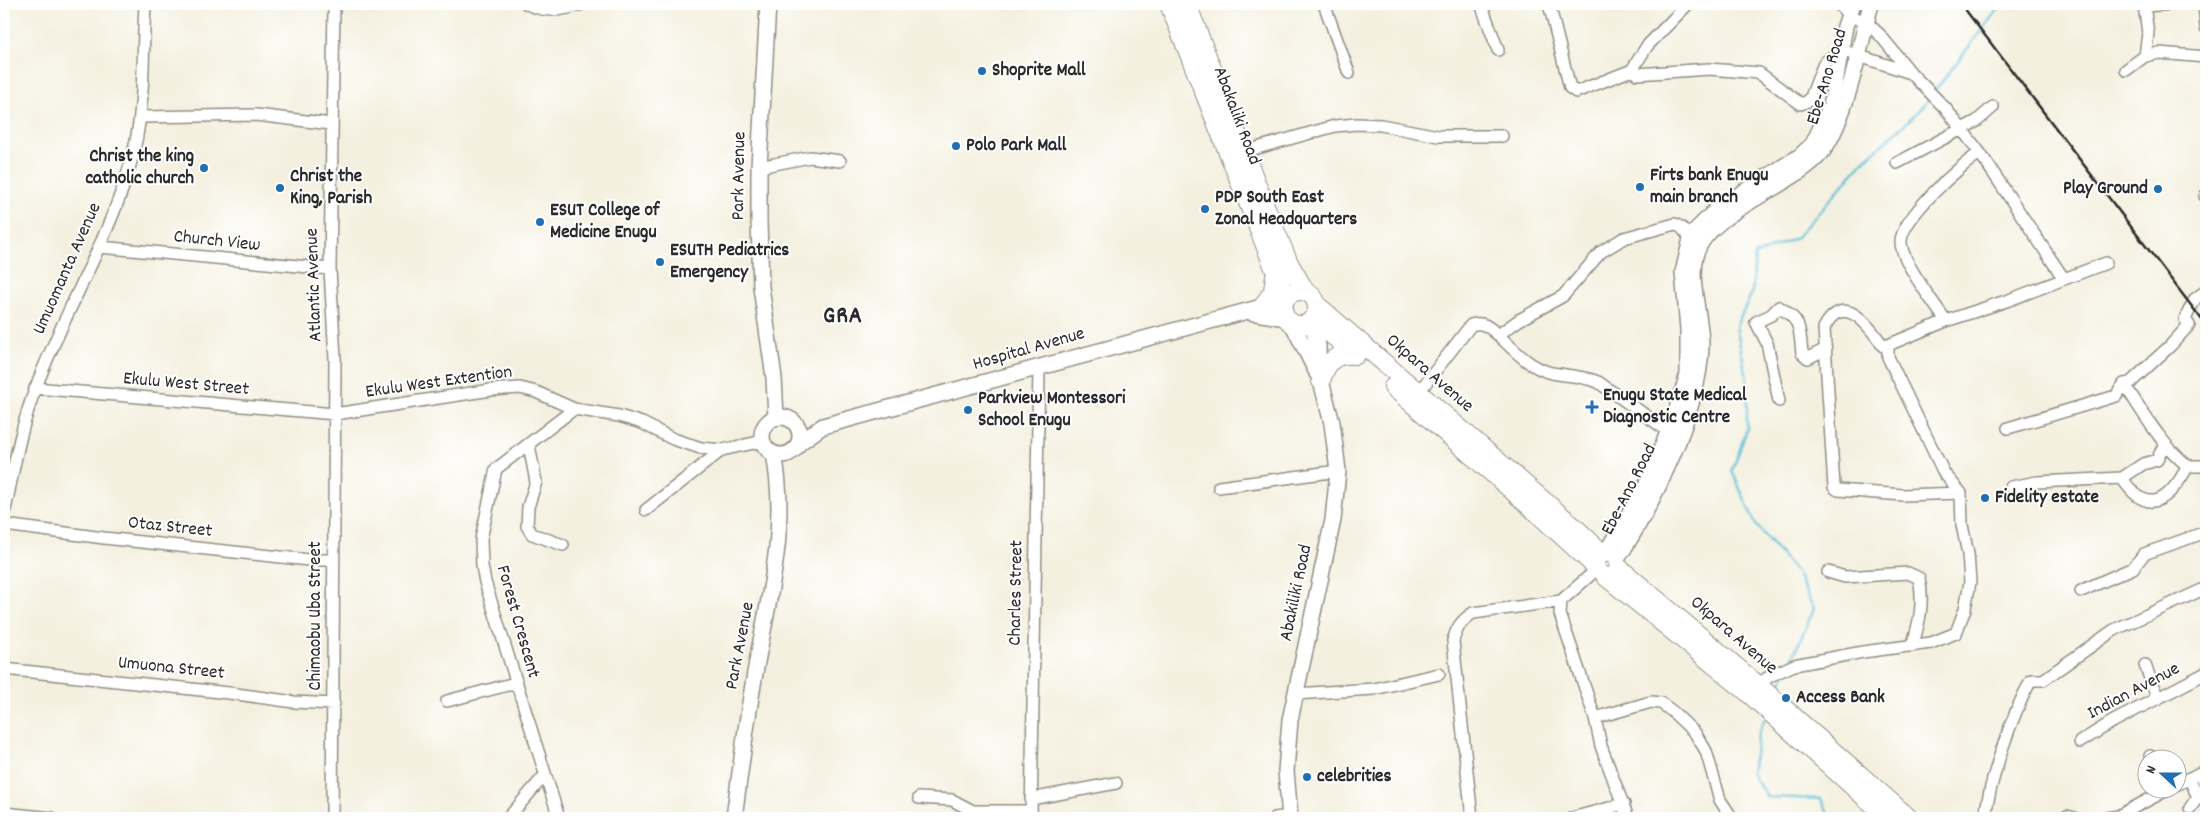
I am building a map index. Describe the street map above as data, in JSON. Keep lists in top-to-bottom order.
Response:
{
  "streets": {
    "main road": [
      "Ebe-Ano Road",
      "Abakaliki Road",
      "Park Avenue",
      "Hospital Avenue",
      "Okpara Avenue",
      "Abakiliki Road"
    ],
    "street": [
      "Church View",
      "Umuomanta Avenue",
      "Atlantic Avenue",
      "Ekulu West Extention",
      "Ekulu West Street",
      "Otaz Street",
      "Charles Street",
      "Chimaobu Uba Street",
      "Forest Crescent",
      "Umuona Street",
      "Indian Avenue"
    ]
  },
  "crossings": [
    ["Ebe-Ano Road", "Okpara Avenue"],
    ["Abakaliki Road", "Hospital Avenue"],
    ["Abakaliki Road", "Okpara Avenue"],
    ["Church View", "Umuomanta Avenue"],
    ["Church View", "Atlantic Avenue"],
    ["Umuomanta Avenue", "Ekulu West Street"],
    ["Atlantic Avenue", "Ekulu West Extention"],
    ["Atlantic Avenue", "Ekulu West Street"],
    ["Atlantic Avenue", "Chimaobu Uba Street"],
    ["Hospital Avenue", "Okpara Avenue"],
    ["Hospital Avenue", "Charles Street"],
    ["Ekulu West Extention", "Ekulu West Street"],
    ["Ekulu West Extention", "Chimaobu Uba Street"],
    ["Ekulu West Extention", "Forest Crescent"],
    ["Ekulu West Street", "Chimaobu Uba Street"],
    ["Otaz Street", "Chimaobu Uba Street"],
    ["Chimaobu Uba Street", "Umuona Street"]
  ],
  "districts": ["GRA"],
  "places": {
    "other": [
      "Shoprite Mall",
      "Polo Park Mall",
      "Christ the king catholic church",
      "Firts bank Enugu main branch",
      "Christ the King, Parish",
      "Play Ground",
      "PDP South East Zonal Headquarters",
      "ESUT College of Medicine Enugu",
      "ESUTH Pediatrics Emergency",
      "Parkview Montessori School Enugu",
      "Fidelity estate",
      "Access Bank",
      "celebrities"
    ],
    "health": ["Enugu State Medical Diagnostic Centre"]
  },
  "north": "left"
}
